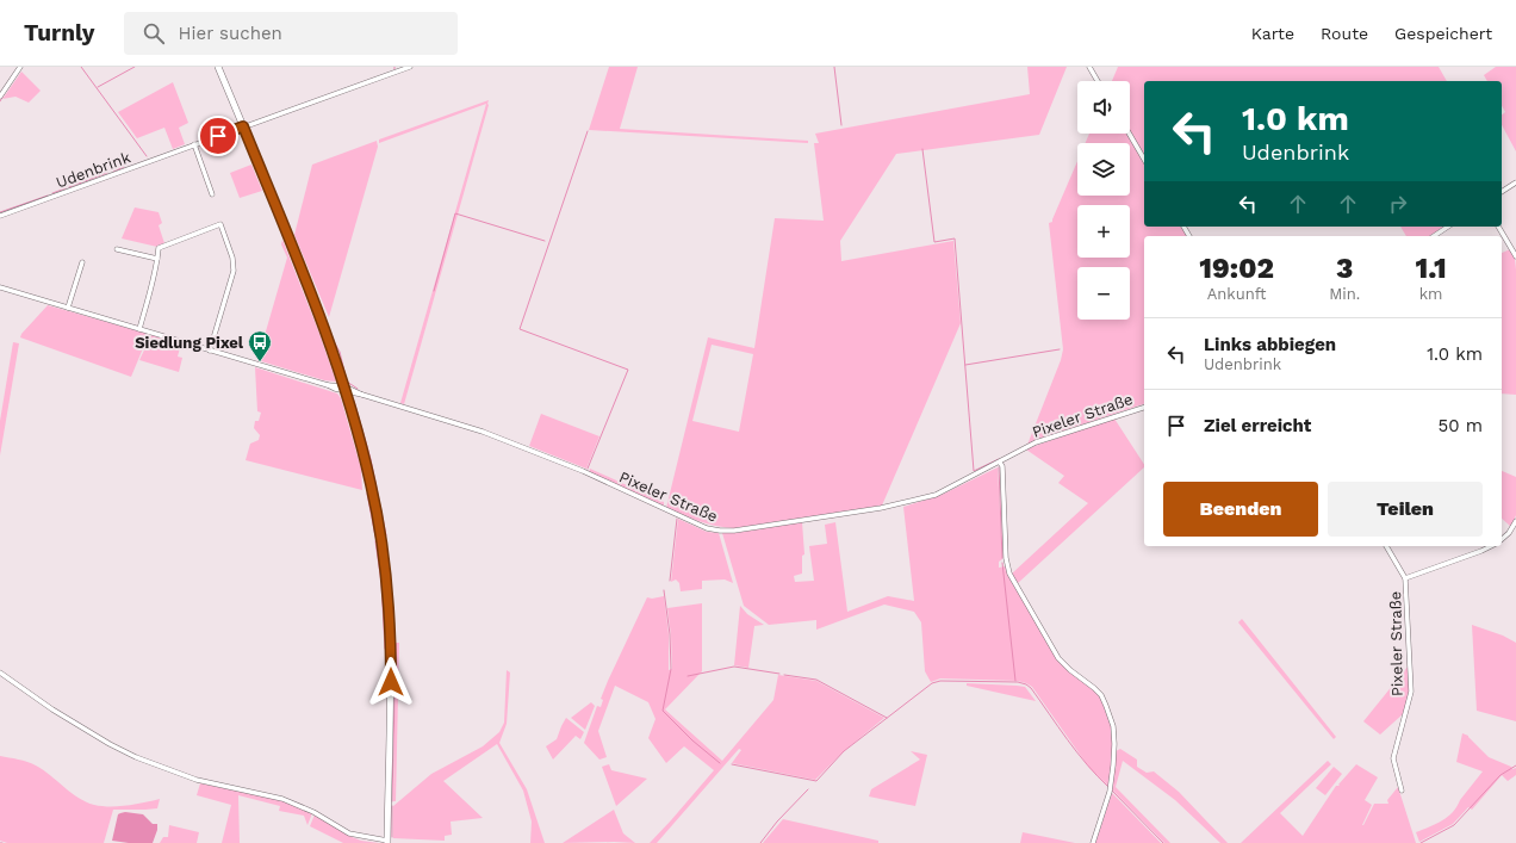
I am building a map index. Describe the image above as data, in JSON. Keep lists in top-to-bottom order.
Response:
{
  "streets": {
    "street": ["Udenbrink", "Pixeler Straße"]
  },
  "places": {
    "bus stop": ["Siedlung Pixel"]
  },
  "page": {
    "header": "Turnly",
    "search": "Hier suchen",
    "nav": ["Karte", "Route", "Gespeichert"],
    "map_buttons": ["+", "−"],
    "turn": ["1.0 km", "Udenbrink"],
    "eta": [
      "19:02",
      "Ankunft",
      "3",
      "Min.",
      "1.1",
      "km"
    ],
    "list": [
      {
        "name": "Links abbiegen",
        "note": "Udenbrink",
        "value": "1.0 km"
      },
      {
        "name": "Ziel erreicht",
        "value": "50 m"
      }
    ],
    "buttons": ["Beenden", "Teilen"]
  }
}
